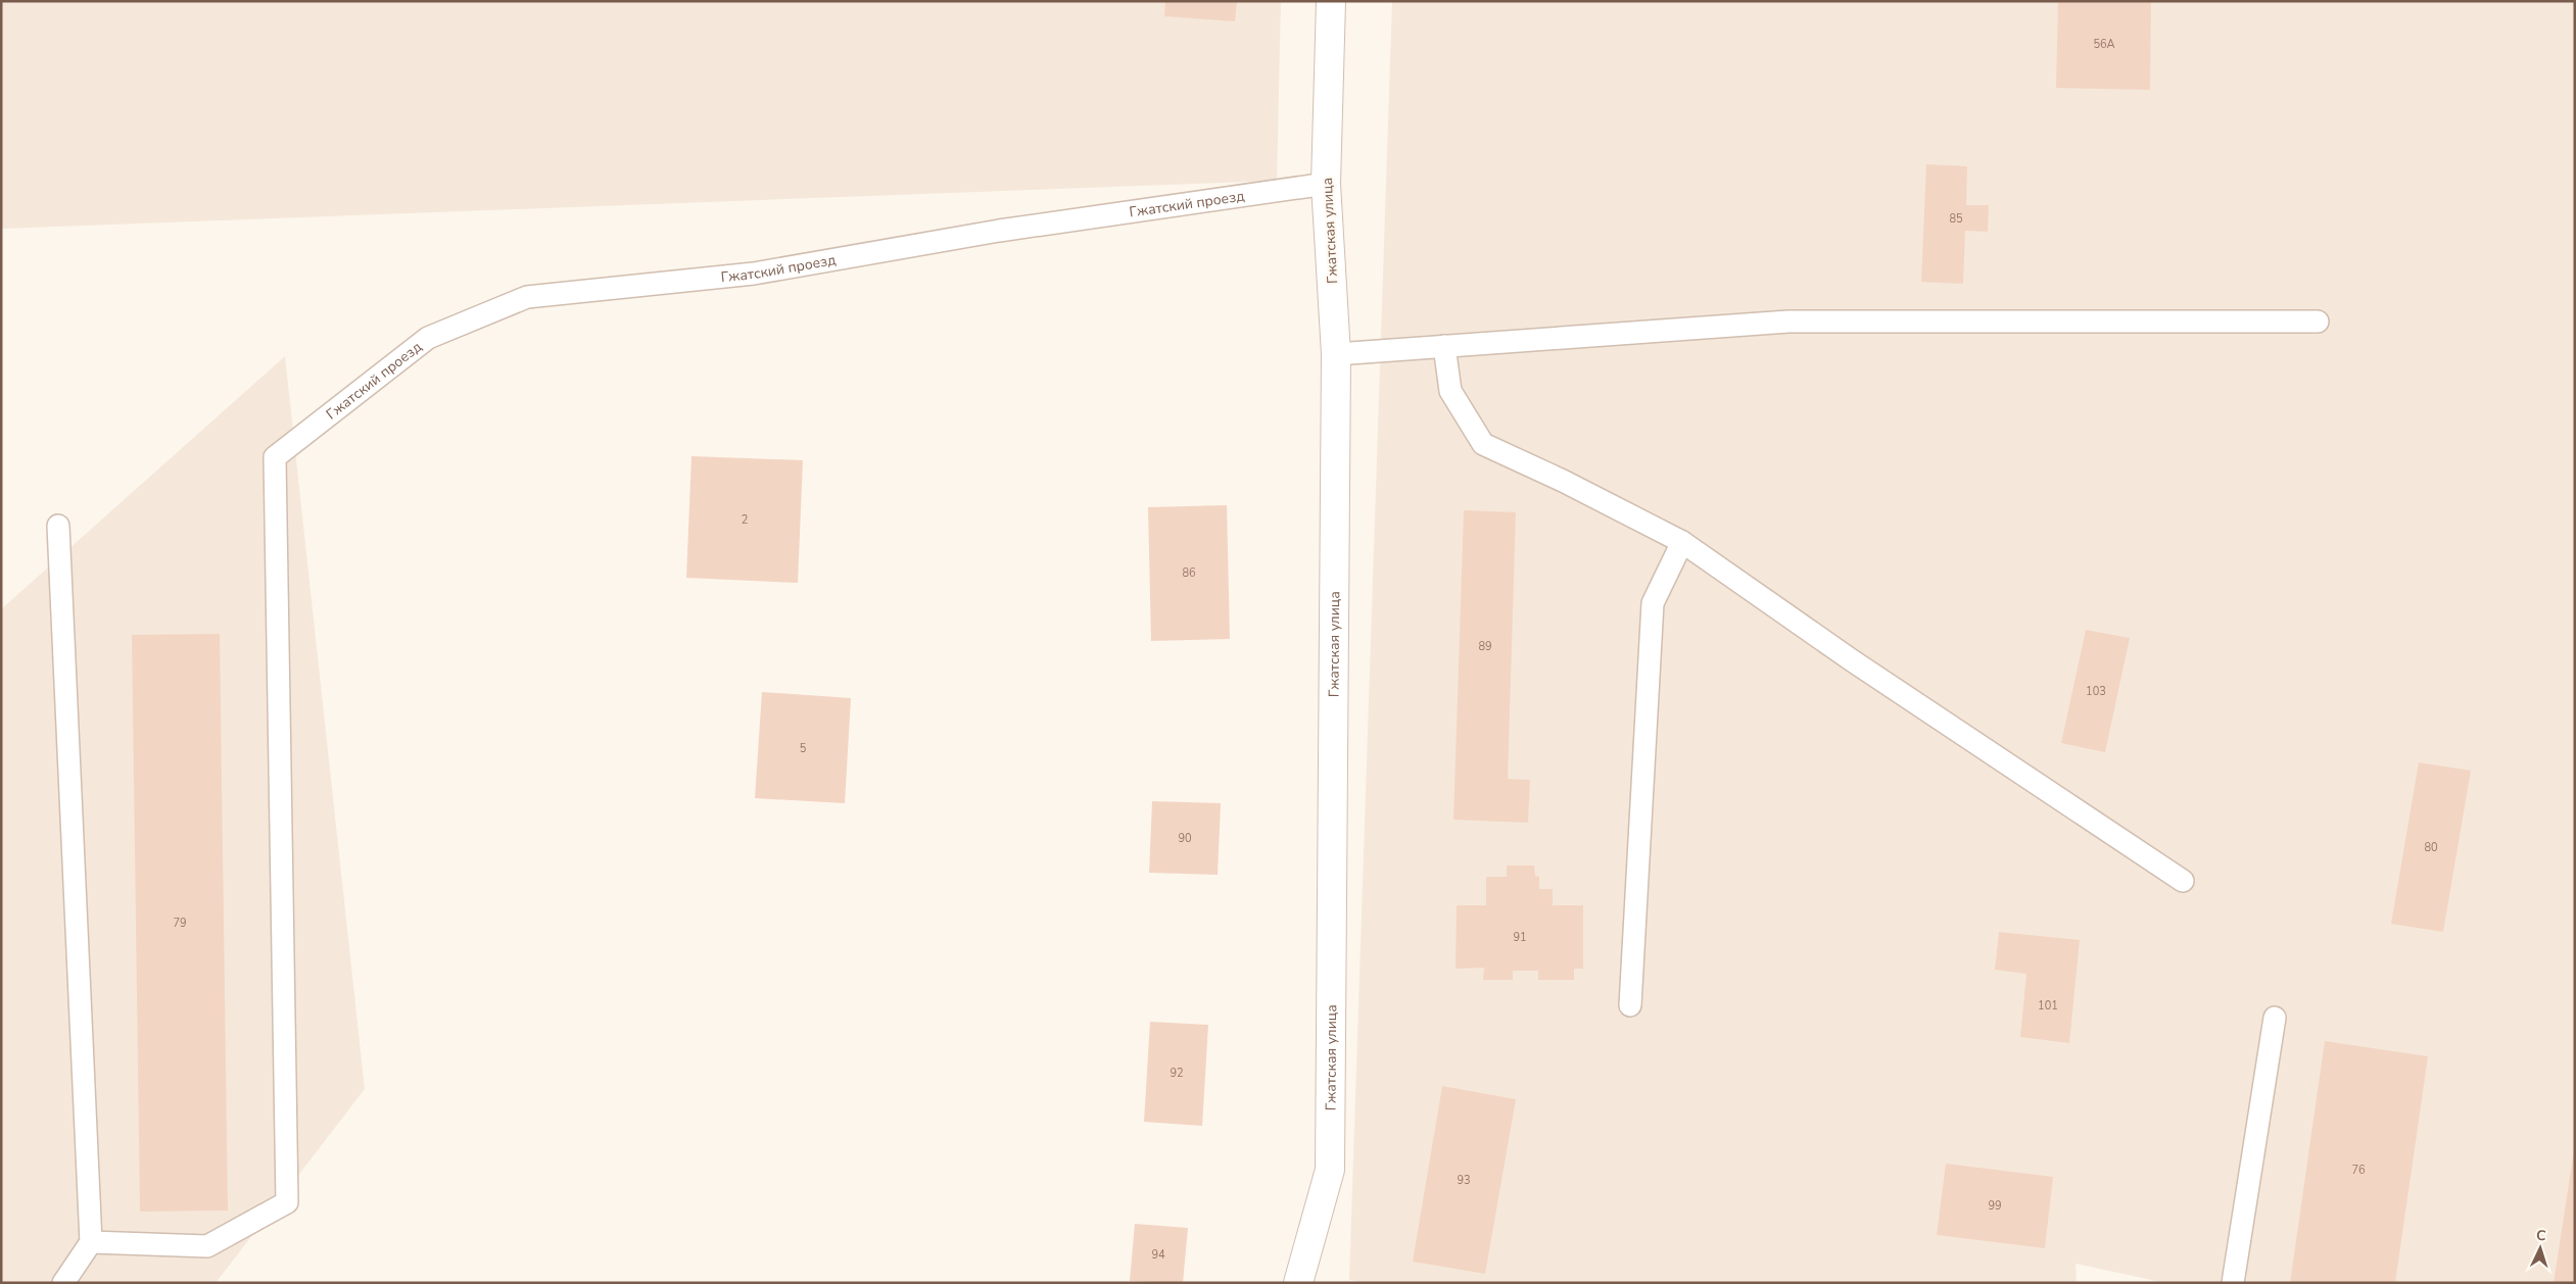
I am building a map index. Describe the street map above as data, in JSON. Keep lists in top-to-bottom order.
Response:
{
  "streets": {
    "street": ["Гжатская улица"],
    "lane": ["Гжатский проезд"]
  },
  "crossings": [
    ["Гжатский проезд", "Гжатская улица"]
  ],
  "house_numbers": [
    "56А",
    "85",
    "2",
    "86",
    "89",
    "103",
    "5",
    "90",
    "80",
    "79",
    "91",
    "101",
    "92",
    "76",
    "93",
    "99",
    "94"
  ],
  "north": "top"
}
